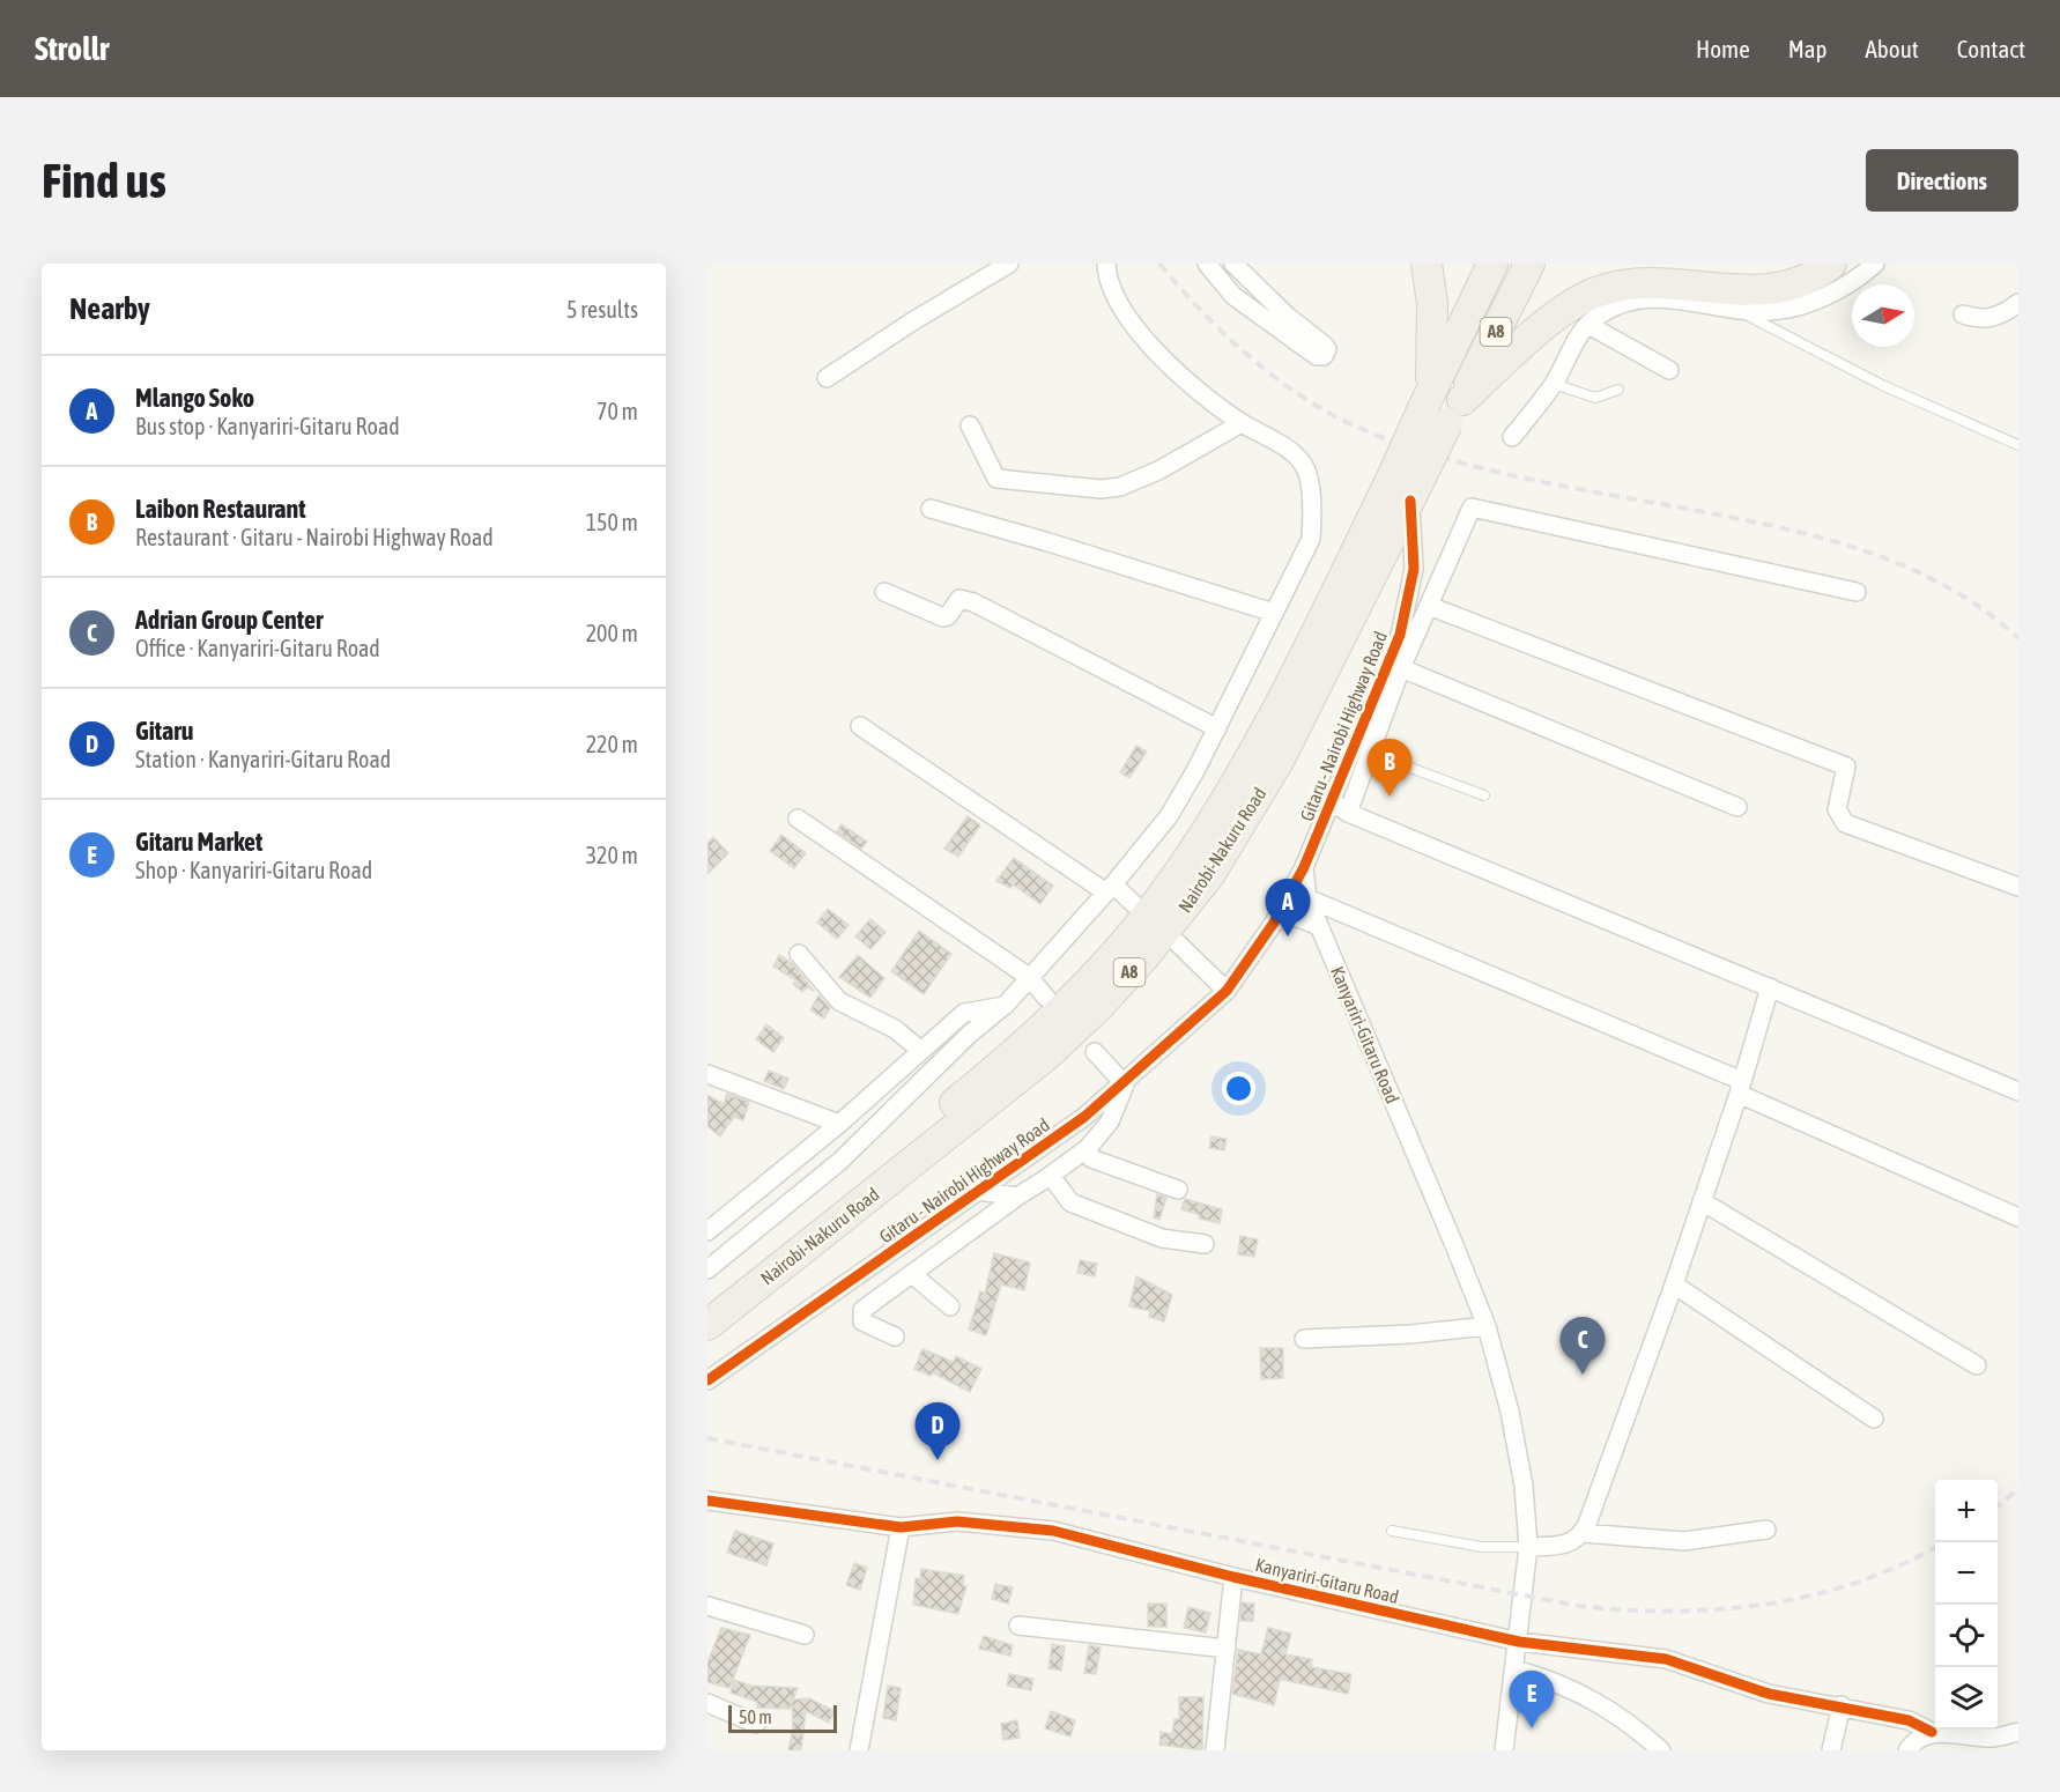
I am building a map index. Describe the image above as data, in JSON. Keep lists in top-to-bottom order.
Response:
{
  "streets": {
    "highway": ["A8", "Nairobi-Nakuru Road"],
    "street": ["Gitaru - Nairobi Highway Road", "Kanyariri-Gitaru Road"]
  },
  "crossings": [
    ["Gitaru - Nairobi Highway Road", "Nairobi-Nakuru Road"],
    ["Gitaru - Nairobi Highway Road", "Kanyariri-Gitaru Road"]
  ],
  "scale_bar": "50 m",
  "north": "right",
  "page": {
    "header": "Strollr",
    "nav": [
      "Home",
      "Map",
      "About",
      "Contact"
    ],
    "buttons": "Directions",
    "title": "Find us",
    "heading": ["Nearby", "5 results"],
    "list": [
      {
        "mark": "A",
        "name": "Mlango Soko",
        "note": "Bus stop · Kanyariri-Gitaru Road",
        "value": "70 m"
      },
      {
        "mark": "B",
        "name": "Laibon Restaurant",
        "note": "Restaurant · Gitaru - Nairobi Highway Road",
        "value": "150 m"
      },
      {
        "mark": "C",
        "name": "Adrian Group Center",
        "note": "Office · Kanyariri-Gitaru Road",
        "value": "200 m"
      },
      {
        "mark": "D",
        "name": "Gitaru",
        "note": "Station · Kanyariri-Gitaru Road",
        "value": "220 m"
      },
      {
        "mark": "E",
        "name": "Gitaru Market",
        "note": "Shop · Kanyariri-Gitaru Road",
        "value": "320 m"
      }
    ],
    "pins": [
      "B",
      "A",
      "C",
      "D",
      "E"
    ],
    "map_buttons": ["+", "−"],
    "scale": "50 m"
  }
}
